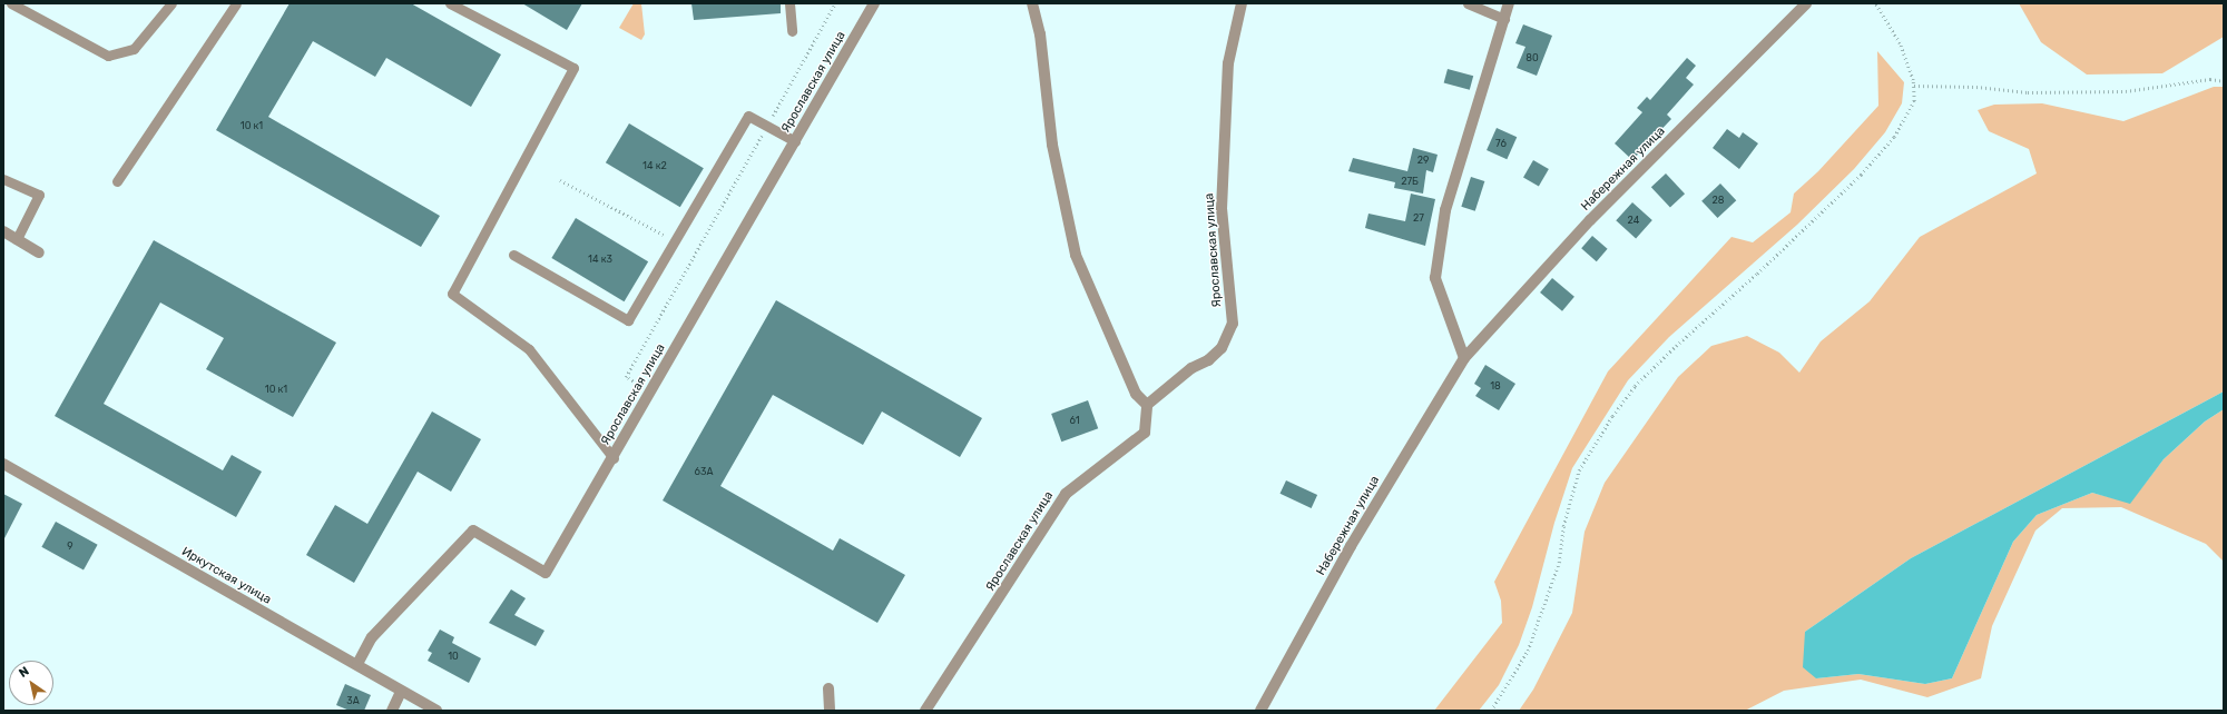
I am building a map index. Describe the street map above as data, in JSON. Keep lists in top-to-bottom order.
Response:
{
  "streets": {
    "street": ["Ярославская улица", "Набережная улица", "Иркутская улица"]
  },
  "crossings": [
    ["Ярославская улица", "Иркутская улица"]
  ],
  "house_numbers": [
    "80",
    "10 к1",
    "76",
    "29",
    "14 к2",
    "27Б",
    "28",
    "27",
    "24",
    "14 к3",
    "18",
    "10 к1",
    "61",
    "63А",
    "9",
    "10",
    "3А"
  ],
  "north": "top left"
}
